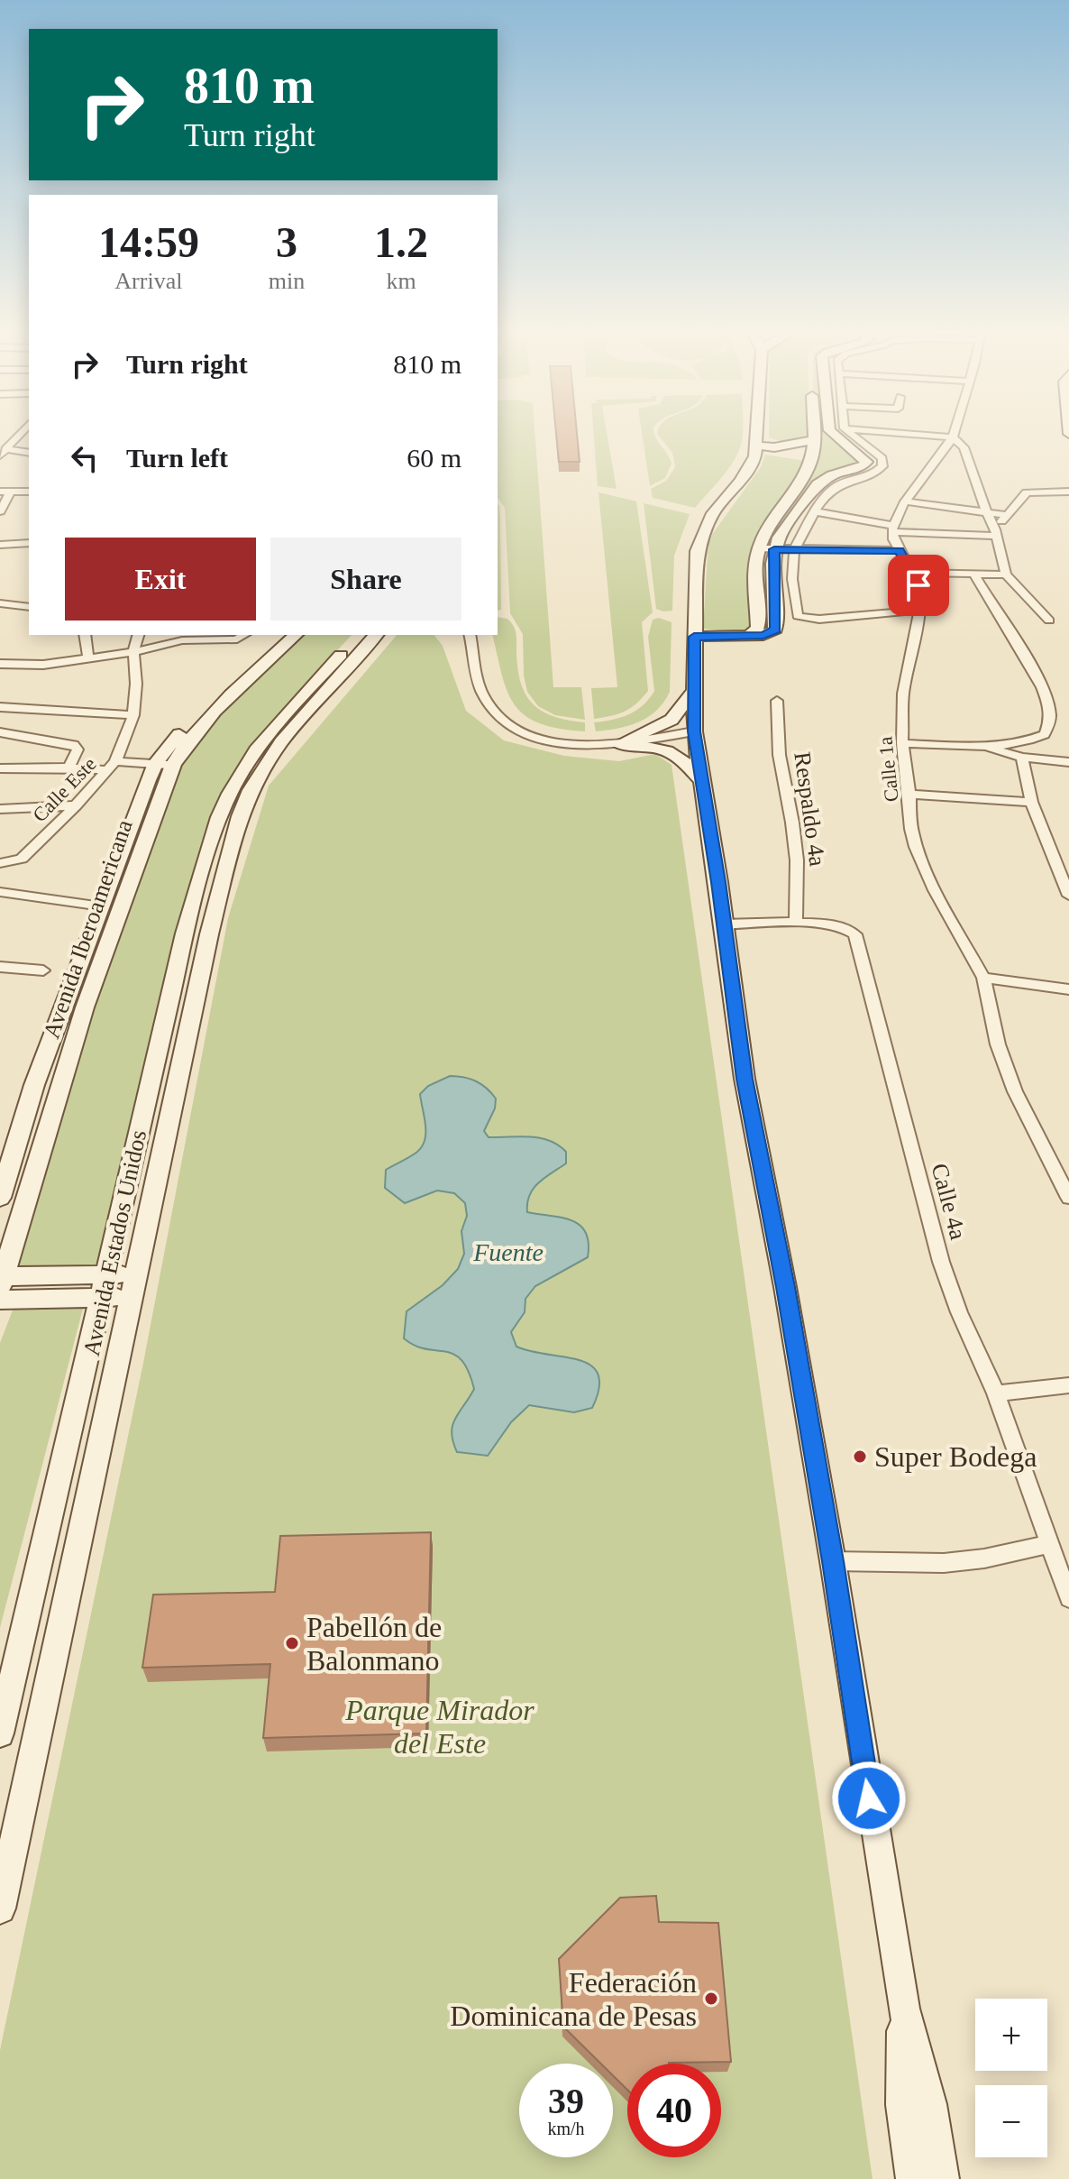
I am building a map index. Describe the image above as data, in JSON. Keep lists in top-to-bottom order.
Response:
{
  "streets": {
    "street": [
      "Calle 1a",
      "Calle Este",
      "Respaldo 4a",
      "Avenida Iberoamericana",
      "Calle 4a",
      "Avenida Estados Unidos"
    ]
  },
  "crossings": [
    ["Respaldo 4a", "Calle 4a"]
  ],
  "water": ["Fuente"],
  "parks": ["Parque Mirador del Este"],
  "places": ["Super Bodega", "Pabellón de Balonmano", "Federación Dominicana de Pesas"],
  "page": {
    "turn": ["810 m", "Turn right"],
    "eta": [
      "14:59",
      "Arrival",
      "3",
      "min",
      "1.2",
      "km"
    ],
    "list": [
      {
        "name": "Turn right",
        "value": "810 m"
      },
      {
        "name": "Turn left",
        "value": "60 m"
      }
    ],
    "buttons": ["Exit", "Share"],
    "map_buttons": ["+", "−"],
    "speed": "39 km/h",
    "limit": "40"
  }
}
